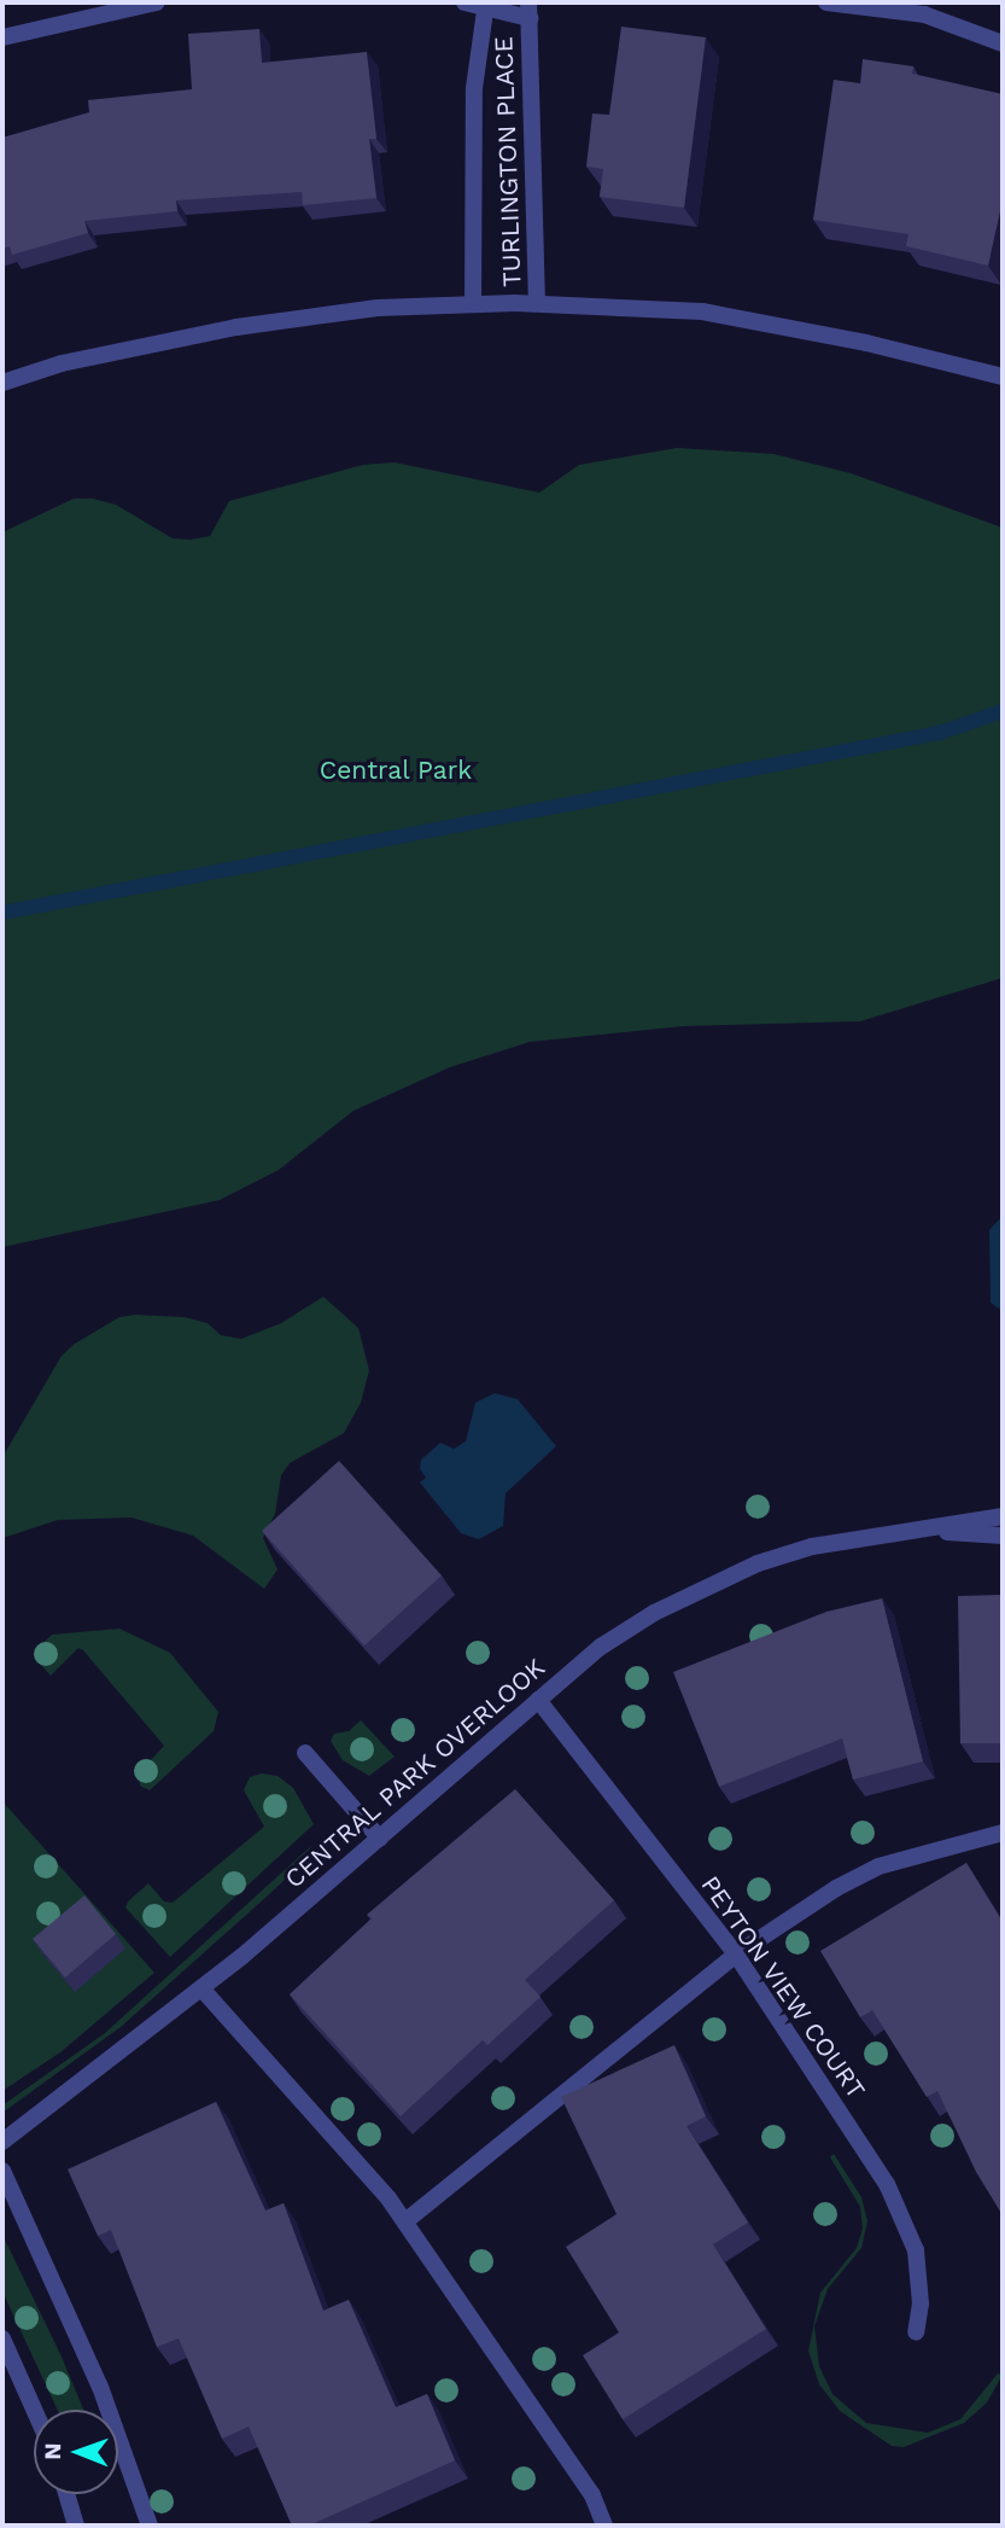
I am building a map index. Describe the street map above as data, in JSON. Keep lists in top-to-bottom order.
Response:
{
  "streets": {
    "street": ["TURLINGTON PLACE", "CENTRAL PARK OVERLOOK", "PEYTON VIEW COURT"]
  },
  "crossings": [
    ["CENTRAL PARK OVERLOOK", "PEYTON VIEW COURT"]
  ],
  "parks": ["Central Park"],
  "north": "left"
}
